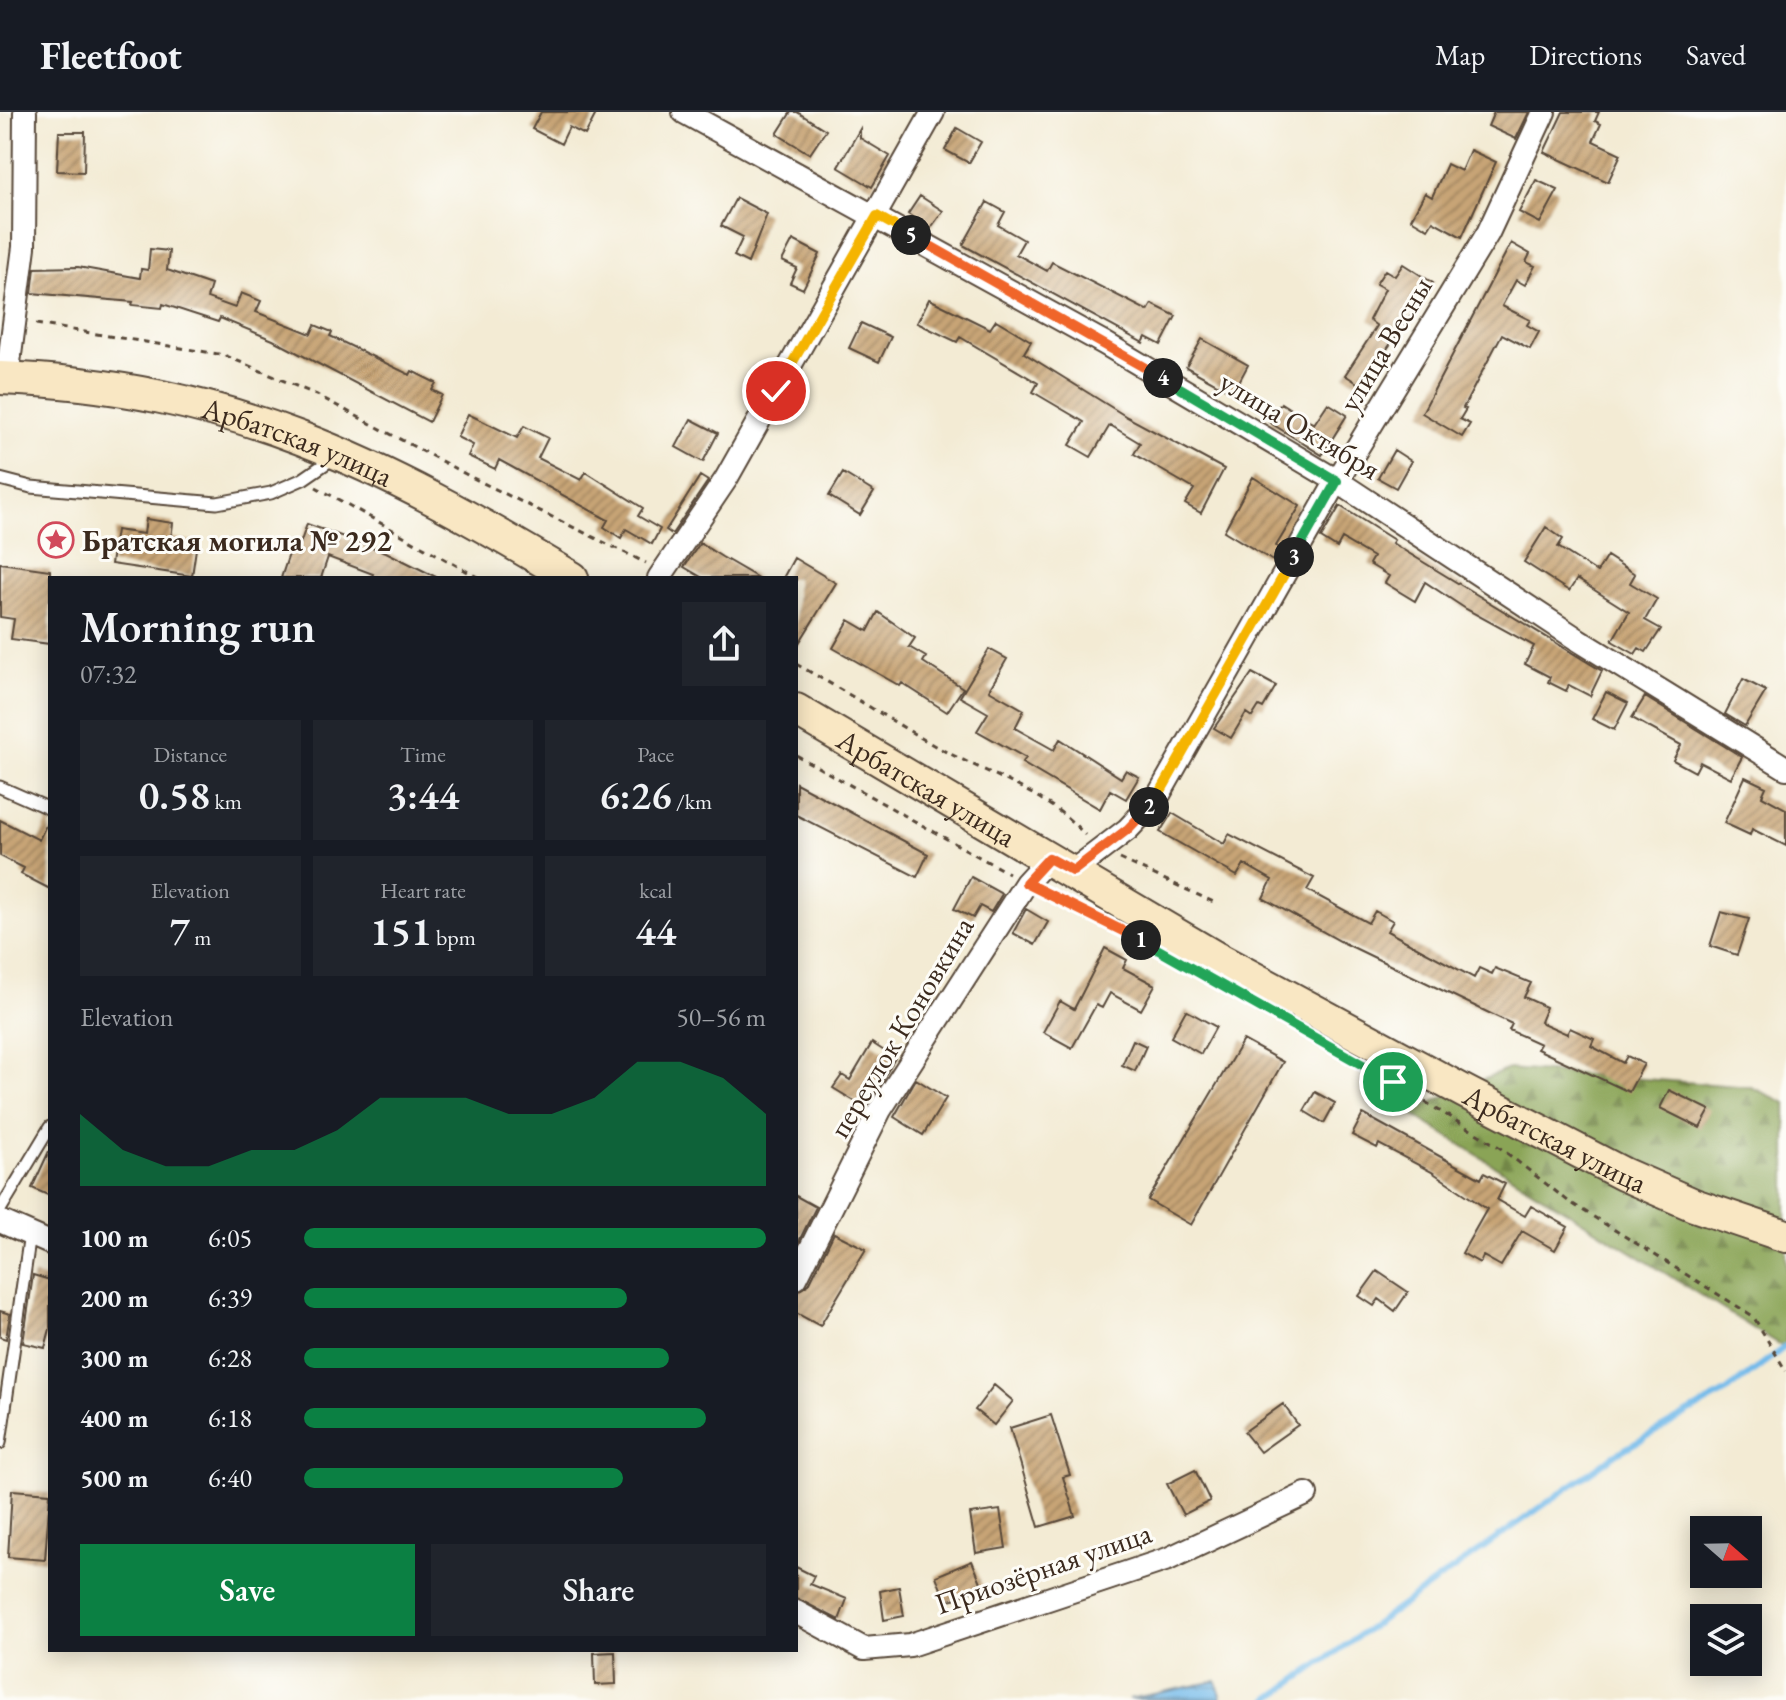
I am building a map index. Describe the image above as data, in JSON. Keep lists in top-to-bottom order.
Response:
{
  "streets": {
    "main road": ["Арбатская улица"],
    "street": [
      "улица Весны",
      "улица Октября",
      "переулок Коновкина",
      "Приозёрная улица"
    ]
  },
  "crossings": [
    ["улица Весны", "улица Октября"],
    ["улица Весны", "Арбатская улица"],
    ["улица Весны", "переулок Коновкина"],
    ["Арбатская улица", "переулок Коновкина"]
  ],
  "places": {
    "place": ["Братская могила № 292"]
  },
  "north": "right",
  "page": {
    "header": "Fleetfoot",
    "nav": ["Map", "Directions", "Saved"],
    "pins": [
      "5",
      "4",
      "3",
      "2",
      "1"
    ],
    "heading": ["Morning run", "07:32"],
    "stats": [
      ["Distance", "0.58 km"],
      ["Time", "3:44"],
      ["Pace", "6:26 /km"],
      ["Elevation", "7 m"],
      ["Heart rate", "151 bpm"],
      ["kcal", "44"]
    ],
    "chart": ["Elevation", "50–56 m"],
    "list": [
      {
        "name": "100 m",
        "note": "6:05"
      },
      {
        "name": "200 m",
        "note": "6:39"
      },
      {
        "name": "300 m",
        "note": "6:28"
      },
      {
        "name": "400 m",
        "note": "6:18"
      },
      {
        "name": "500 m",
        "note": "6:40"
      }
    ],
    "buttons": ["Save", "Share"]
  }
}
